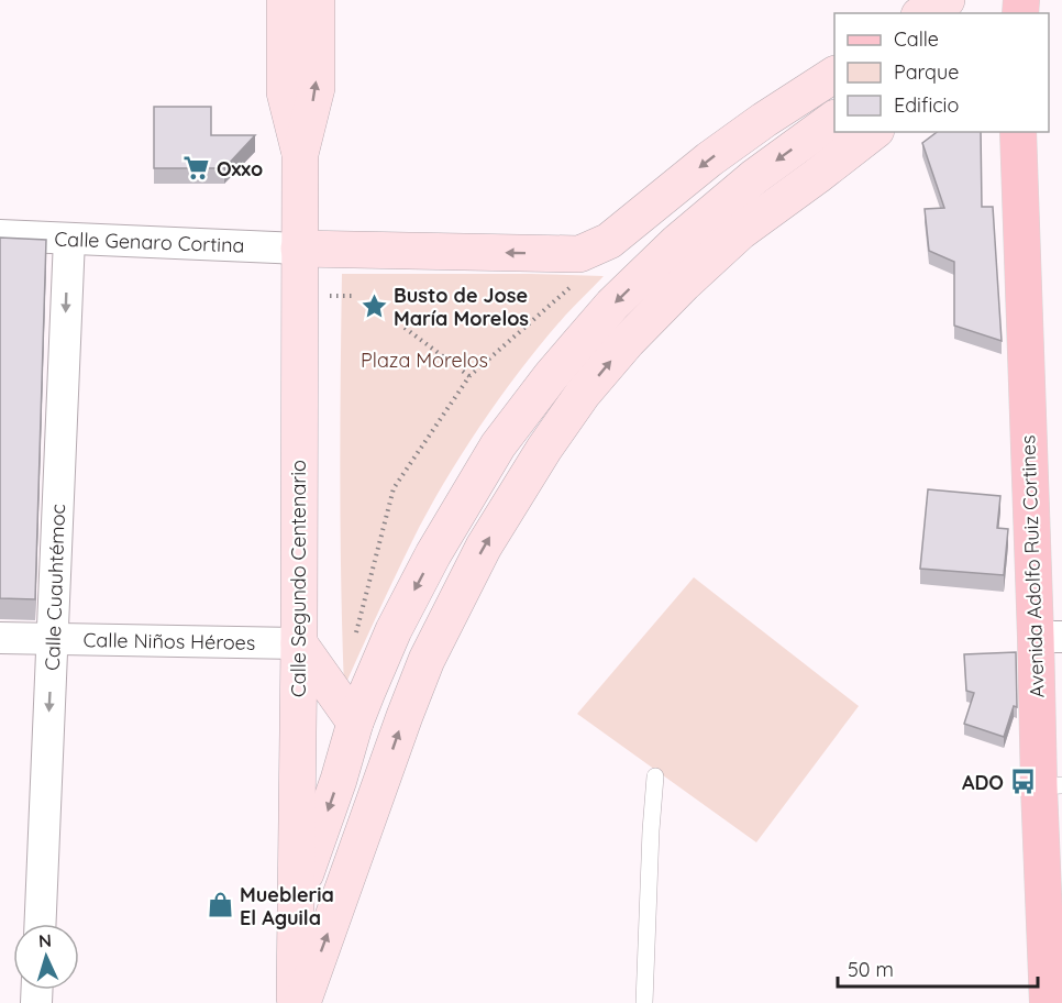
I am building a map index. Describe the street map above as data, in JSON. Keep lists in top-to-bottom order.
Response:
{
  "streets": {
    "main road": ["Avenida Adolfo Ruiz Cortines"],
    "street": [
      "Calle Genaro Cortina",
      "Calle Segundo Centenario",
      "Calle Cuauhtémoc",
      "Calle Niños Héroes"
    ]
  },
  "crossings": [
    ["Calle Genaro Cortina", "Calle Segundo Centenario"],
    ["Calle Genaro Cortina", "Calle Cuauhtémoc"],
    ["Calle Segundo Centenario", "Calle Niños Héroes"],
    ["Calle Cuauhtémoc", "Calle Niños Héroes"]
  ],
  "one_way": ["Calle Cuauhtémoc"],
  "parks": ["Plaza Morelos"],
  "places": {
    "supermarket": ["Oxxo"],
    "place": ["Busto de Jose María Morelos"],
    "bus stop": ["ADO"],
    "shop": ["Muebleria El Aguila"]
  },
  "legend": ["Calle", "Parque", "Edificio"],
  "scale_bar": "50 m",
  "north": "top"
}
